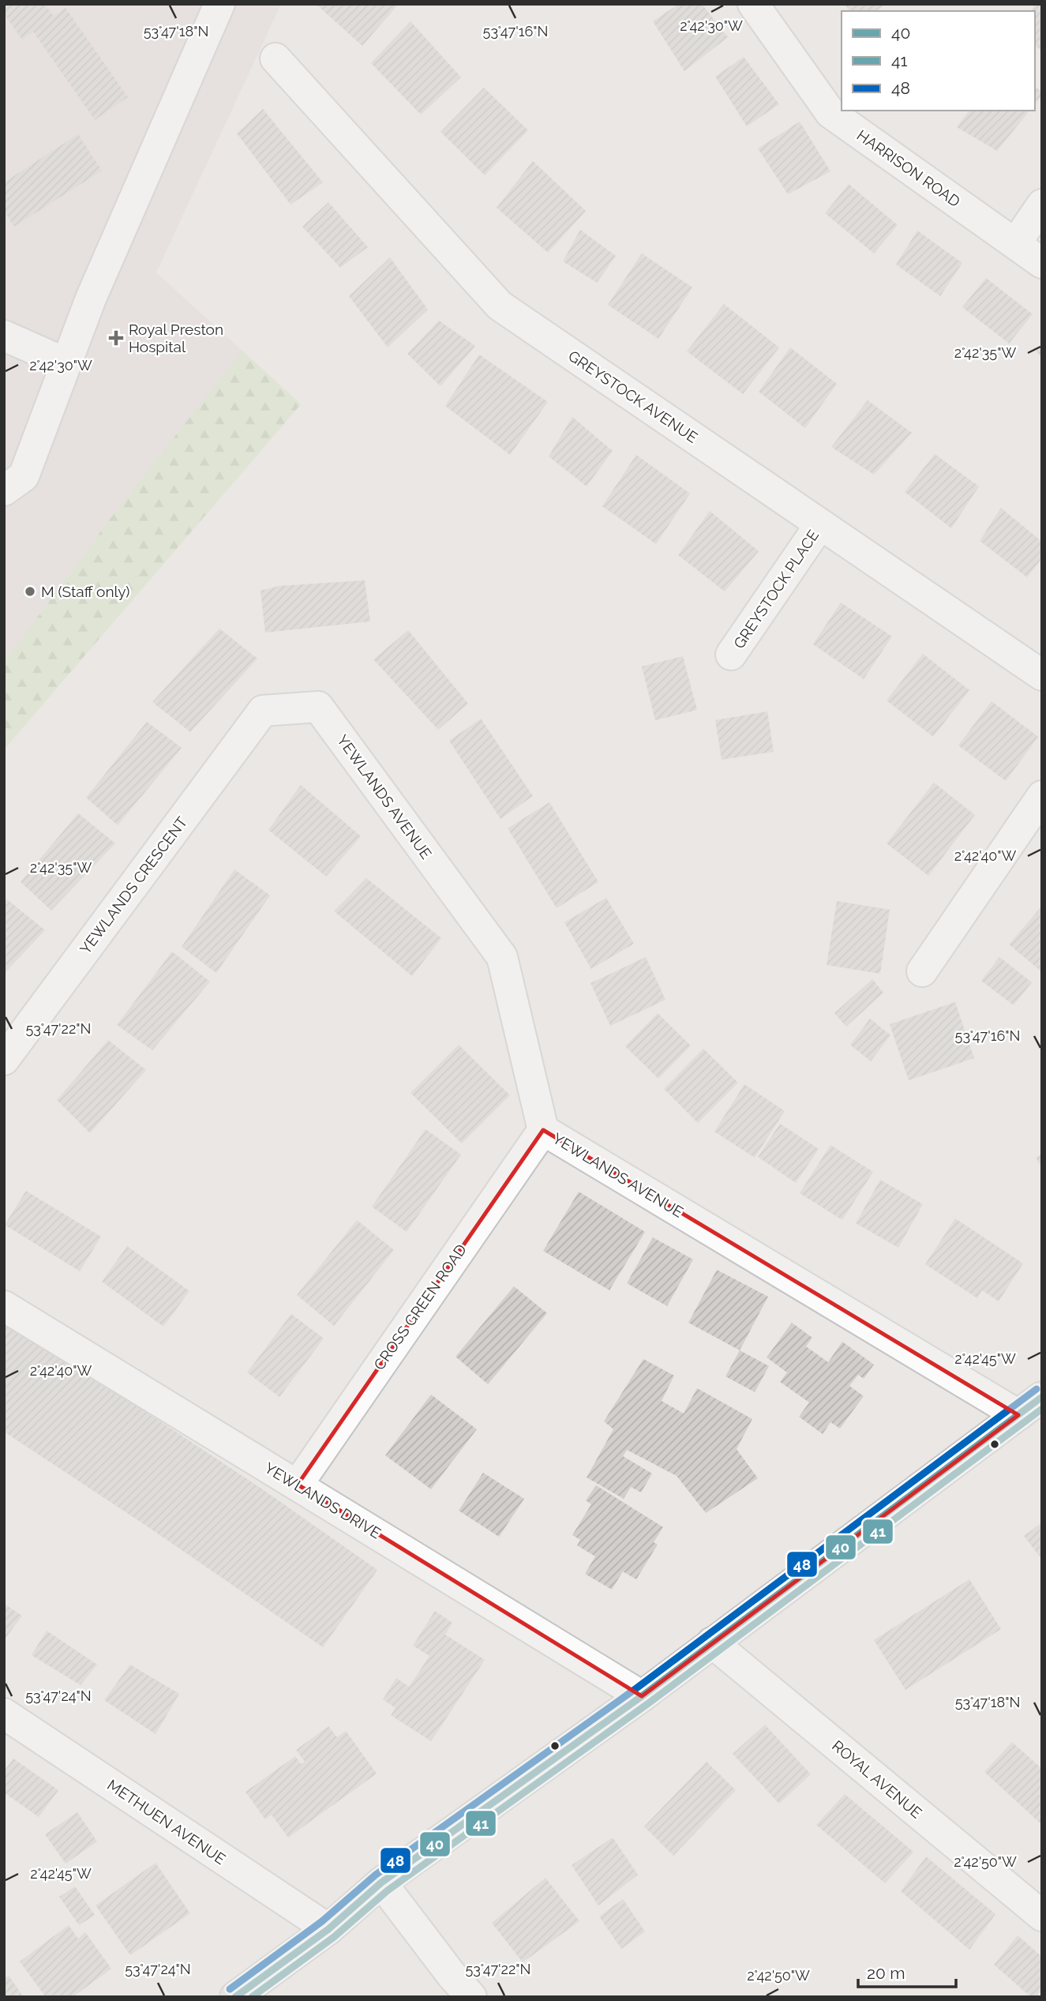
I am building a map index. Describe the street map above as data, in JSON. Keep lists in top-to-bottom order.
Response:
{
  "streets": {
    "street": [
      "HARRISON ROAD",
      "GREYSTOCK AVENUE",
      "GREYSTOCK PLACE",
      "YEWLANDS AVENUE",
      "YEWLANDS CRESCENT",
      "CROSS GREEN ROAD",
      "YEWLANDS DRIVE",
      "ROYAL AVENUE",
      "METHUEN AVENUE"
    ]
  },
  "crossings": [
    ["GREYSTOCK AVENUE", "GREYSTOCK PLACE"],
    ["YEWLANDS AVENUE", "YEWLANDS CRESCENT"],
    ["YEWLANDS AVENUE", "CROSS GREEN ROAD"],
    ["CROSS GREEN ROAD", "YEWLANDS DRIVE"]
  ],
  "places": {
    "health": ["Royal Preston Hospital"],
    "other": ["M (Staff only)"]
  },
  "lines": ["transit line 48", "transit line 40", "transit line 41"],
  "legend": ["40", "41", "48"],
  "scale_bar": "20 m",
  "coordinates": [
    "2°42'30\"W",
    "53°47'18\"N",
    "53°47'16\"N",
    "2°42'35\"W",
    "2°42'40\"W",
    "53°47'22\"N",
    "2°42'45\"W",
    "53°47'24\"N",
    "2°42'50\"W"
  ]
}
